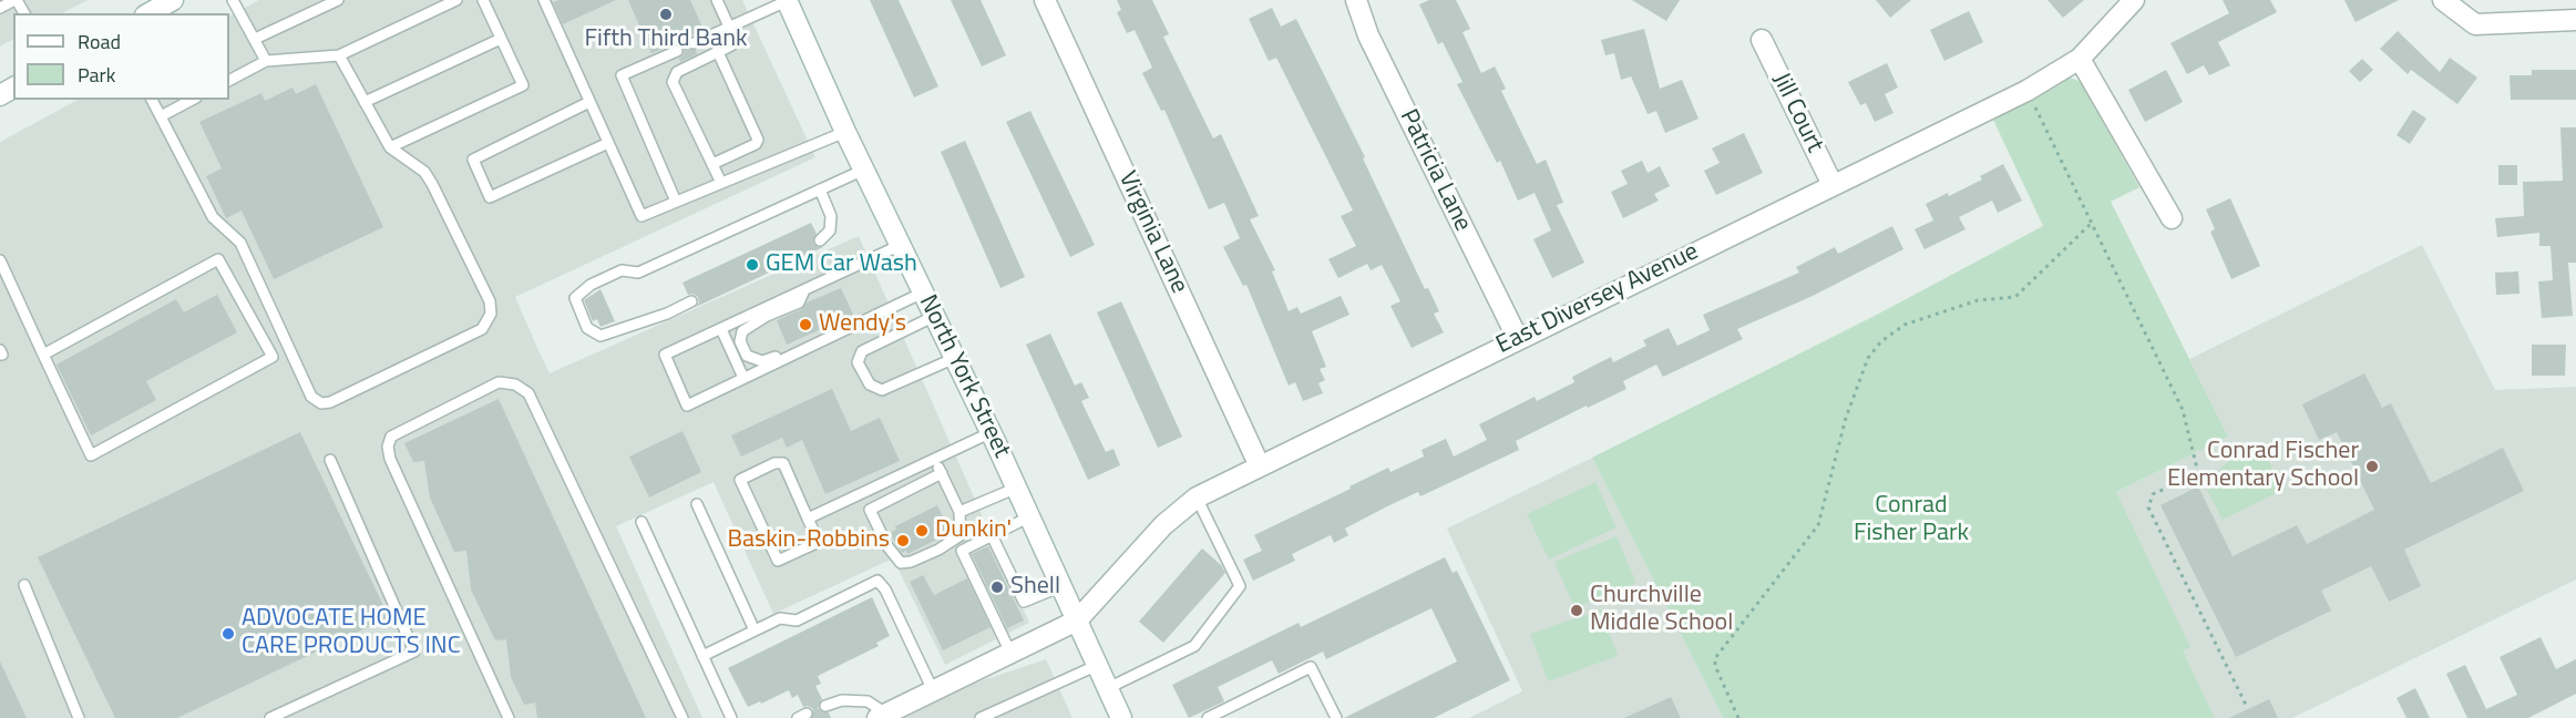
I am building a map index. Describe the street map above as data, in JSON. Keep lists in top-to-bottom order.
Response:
{
  "streets": {
    "street": [
      "Jill Court",
      "Patricia Lane",
      "Virginia Lane",
      "East Diversey Avenue",
      "North York Street"
    ]
  },
  "crossings": [
    ["Jill Court", "East Diversey Avenue"],
    ["Patricia Lane", "East Diversey Avenue"],
    ["Virginia Lane", "East Diversey Avenue"],
    ["East Diversey Avenue", "North York Street"]
  ],
  "parks": ["Conrad Fisher Park"],
  "places": [
    "Fifth Third Bank",
    "GEM Car Wash",
    "Wendy's",
    "Conrad Fischer Elementary School",
    "Dunkin'",
    "Baskin-Robbins",
    "Shell",
    "Churchville Middle School",
    "ADVOCATE HOME CARE PRODUCTS INC"
  ],
  "legend": ["Road", "Park"]
}
